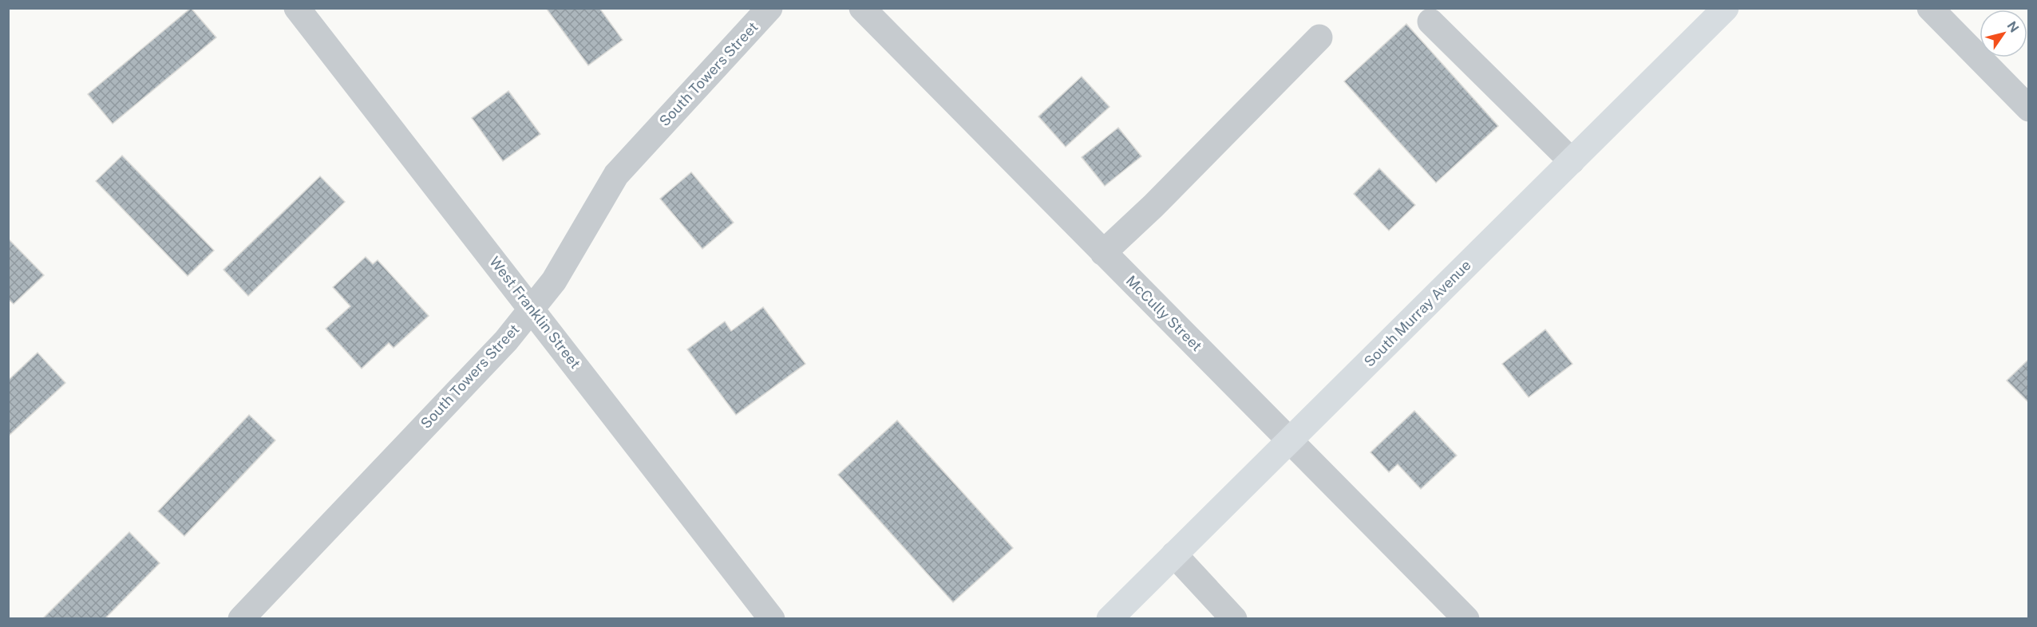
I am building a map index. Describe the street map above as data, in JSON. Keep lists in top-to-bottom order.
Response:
{
  "streets": {
    "main road": ["South Murray Avenue"],
    "street": ["South Towers Street", "West Franklin Street", "McCully Street"]
  },
  "crossings": [
    ["South Towers Street", "West Franklin Street"],
    ["McCully Street", "South Murray Avenue"]
  ],
  "north": "top right"
}
